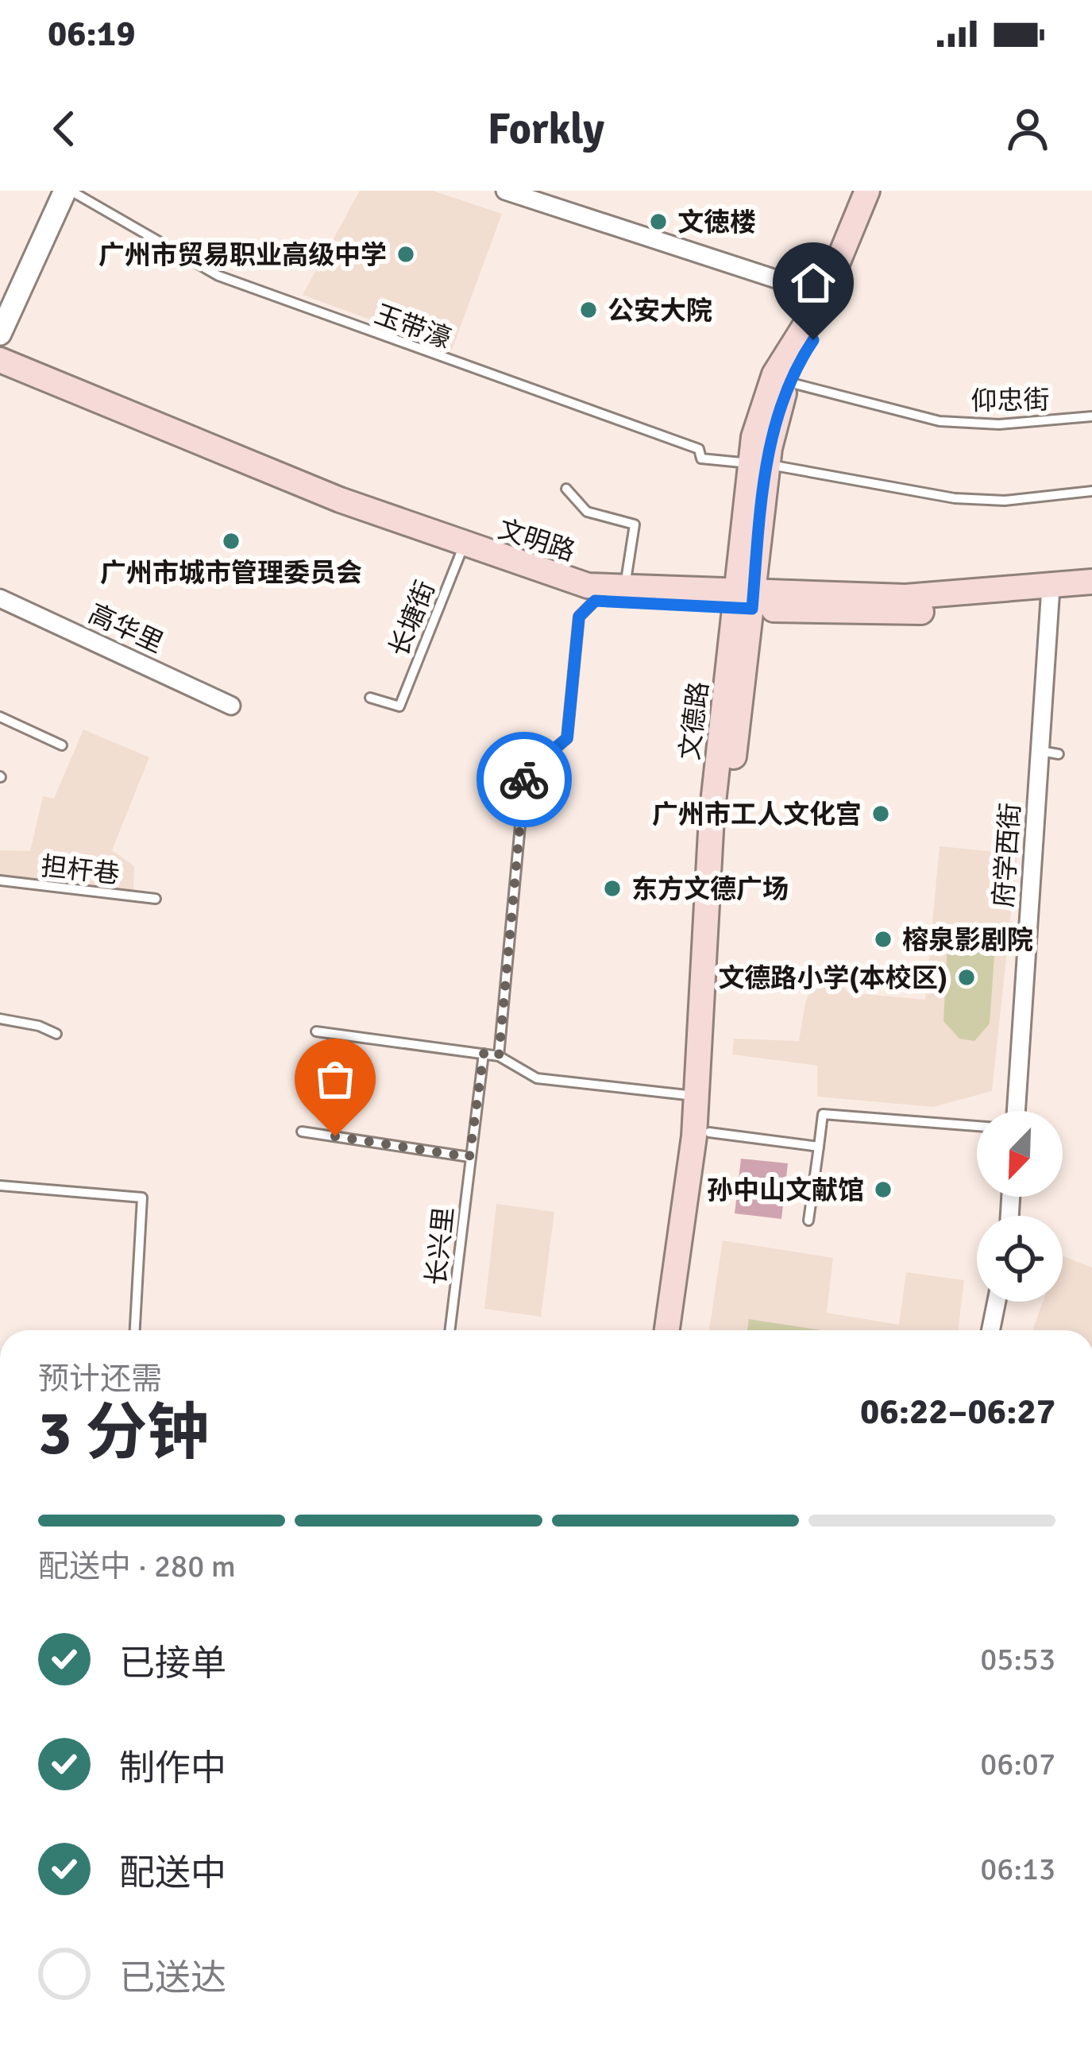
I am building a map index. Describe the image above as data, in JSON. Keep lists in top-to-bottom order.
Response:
{
  "streets": {
    "main road": ["文明路", "文德路"],
    "street": ["高华里", "府学西街"],
    "lane": [
      "玉带濠",
      "仰忠街",
      "长塘街",
      "担杆巷",
      "长兴里"
    ]
  },
  "crossings": [
    ["玉带濠", "文德路"],
    ["仰忠街", "文德路"],
    ["文明路", "长塘街"],
    ["文明路", "文德路"],
    ["文明路", "府学西街"]
  ],
  "places": [
    "文徳楼",
    "广州市贸易职业高级中学",
    "公安大院",
    "广州市城市管理委员会",
    "广州市工人文化宫",
    "东方文德广场",
    "榕泉影剧院",
    "文德路小学(本校区)",
    "孙中山文献馆"
  ],
  "north": "bottom left",
  "page": {
    "status": "06:19",
    "header": "Forkly",
    "heading": ["3 分钟", "预计还需", "06:22–06:27"],
    "bar": "配送中 · 280 m",
    "list": [
      ["已接单", "05:53"],
      ["制作中", "06:07"],
      ["配送中", "06:13"],
      "已送达"
    ]
  }
}
